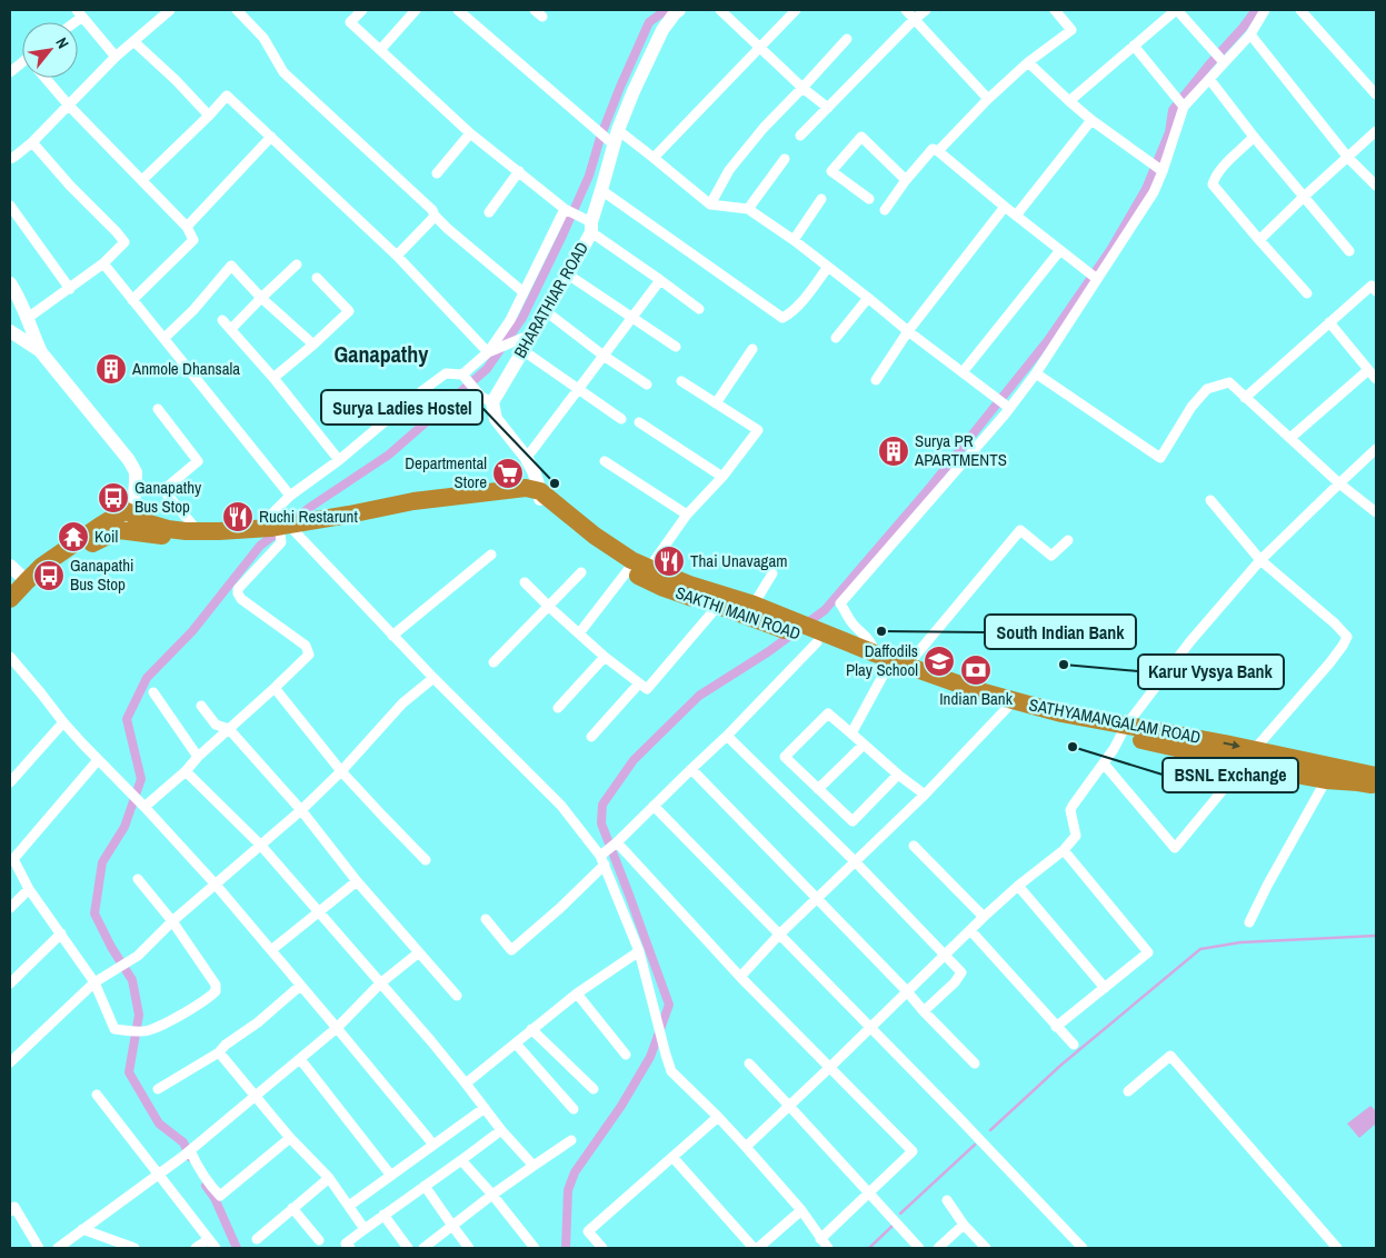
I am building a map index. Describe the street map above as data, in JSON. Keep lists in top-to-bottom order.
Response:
{
  "streets": {
    "highway": ["SAKTHI MAIN ROAD", "SATHYAMANGALAM ROAD"],
    "main road": ["BHARATHIAR ROAD"]
  },
  "crossings": [
    ["SAKTHI MAIN ROAD", "SATHYAMANGALAM ROAD"]
  ],
  "districts": ["Ganapathy"],
  "places": {
    "building": ["Anmole Dhansala", "Surya PR APARTMENTS"],
    "supermarket": ["Departmental Store"],
    "other": [
      "Surya Ladies Hostel",
      "South Indian Bank",
      "Karur Vysya Bank",
      "BSNL Exchange"
    ],
    "bus stop": ["Ganapathy Bus Stop", "Ganapathi Bus Stop"],
    "restaurant": ["Ruchi Restarunt", "Thai Unavagam"],
    "temple": ["Koil"],
    "school or university": ["Daffodils Play School"],
    "bank": ["Indian Bank"]
  },
  "north": "top right"
}
